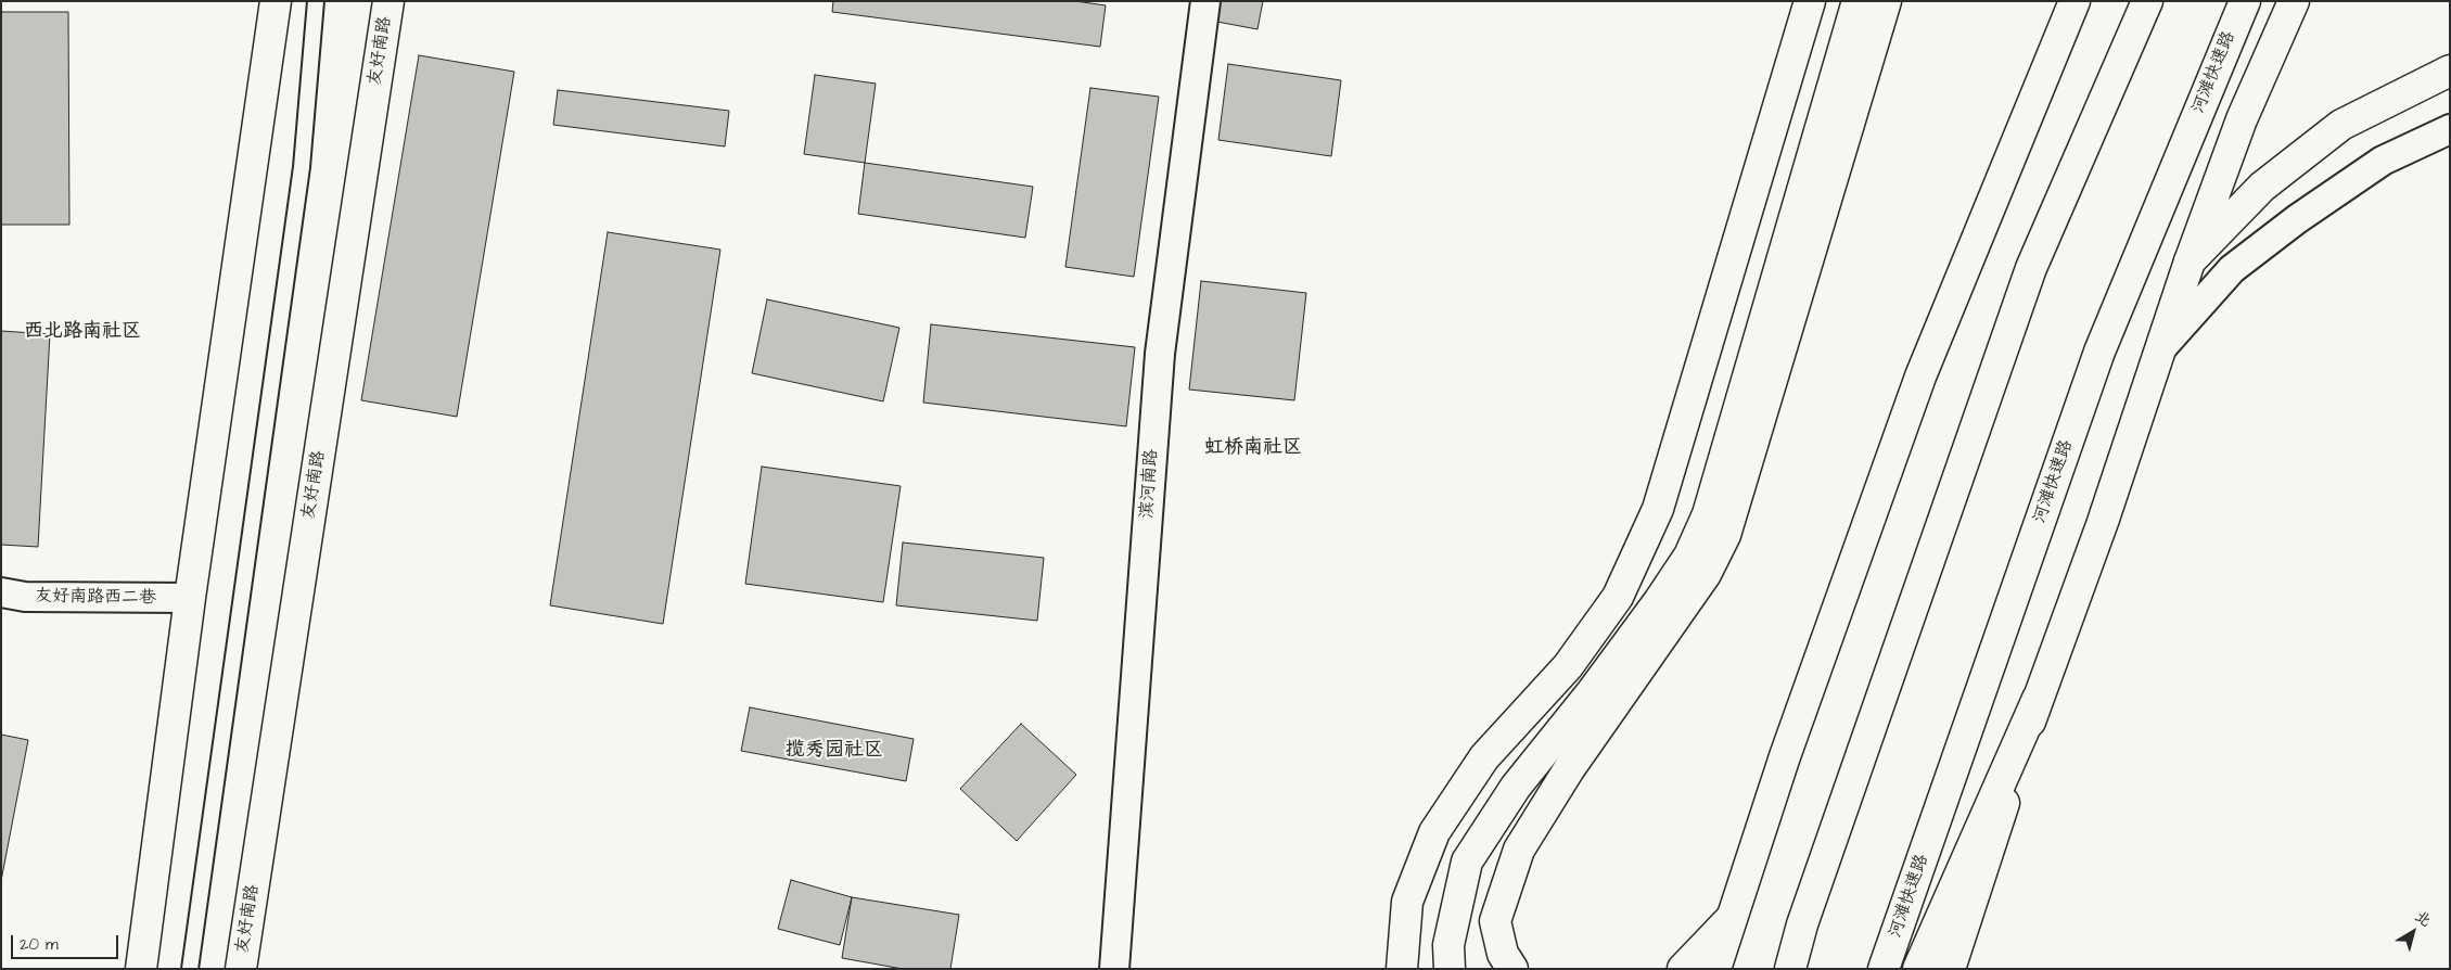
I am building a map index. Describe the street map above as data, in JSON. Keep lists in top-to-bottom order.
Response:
{
  "streets": {
    "main road": ["友好南路", "河滩快速路"],
    "street": ["滨河南路", "友好南路西二巷"]
  },
  "districts": ["西北路南社区", "虹桥南社区", "揽秀园社区"],
  "scale_bar": "20 m",
  "north": "top right"
}
